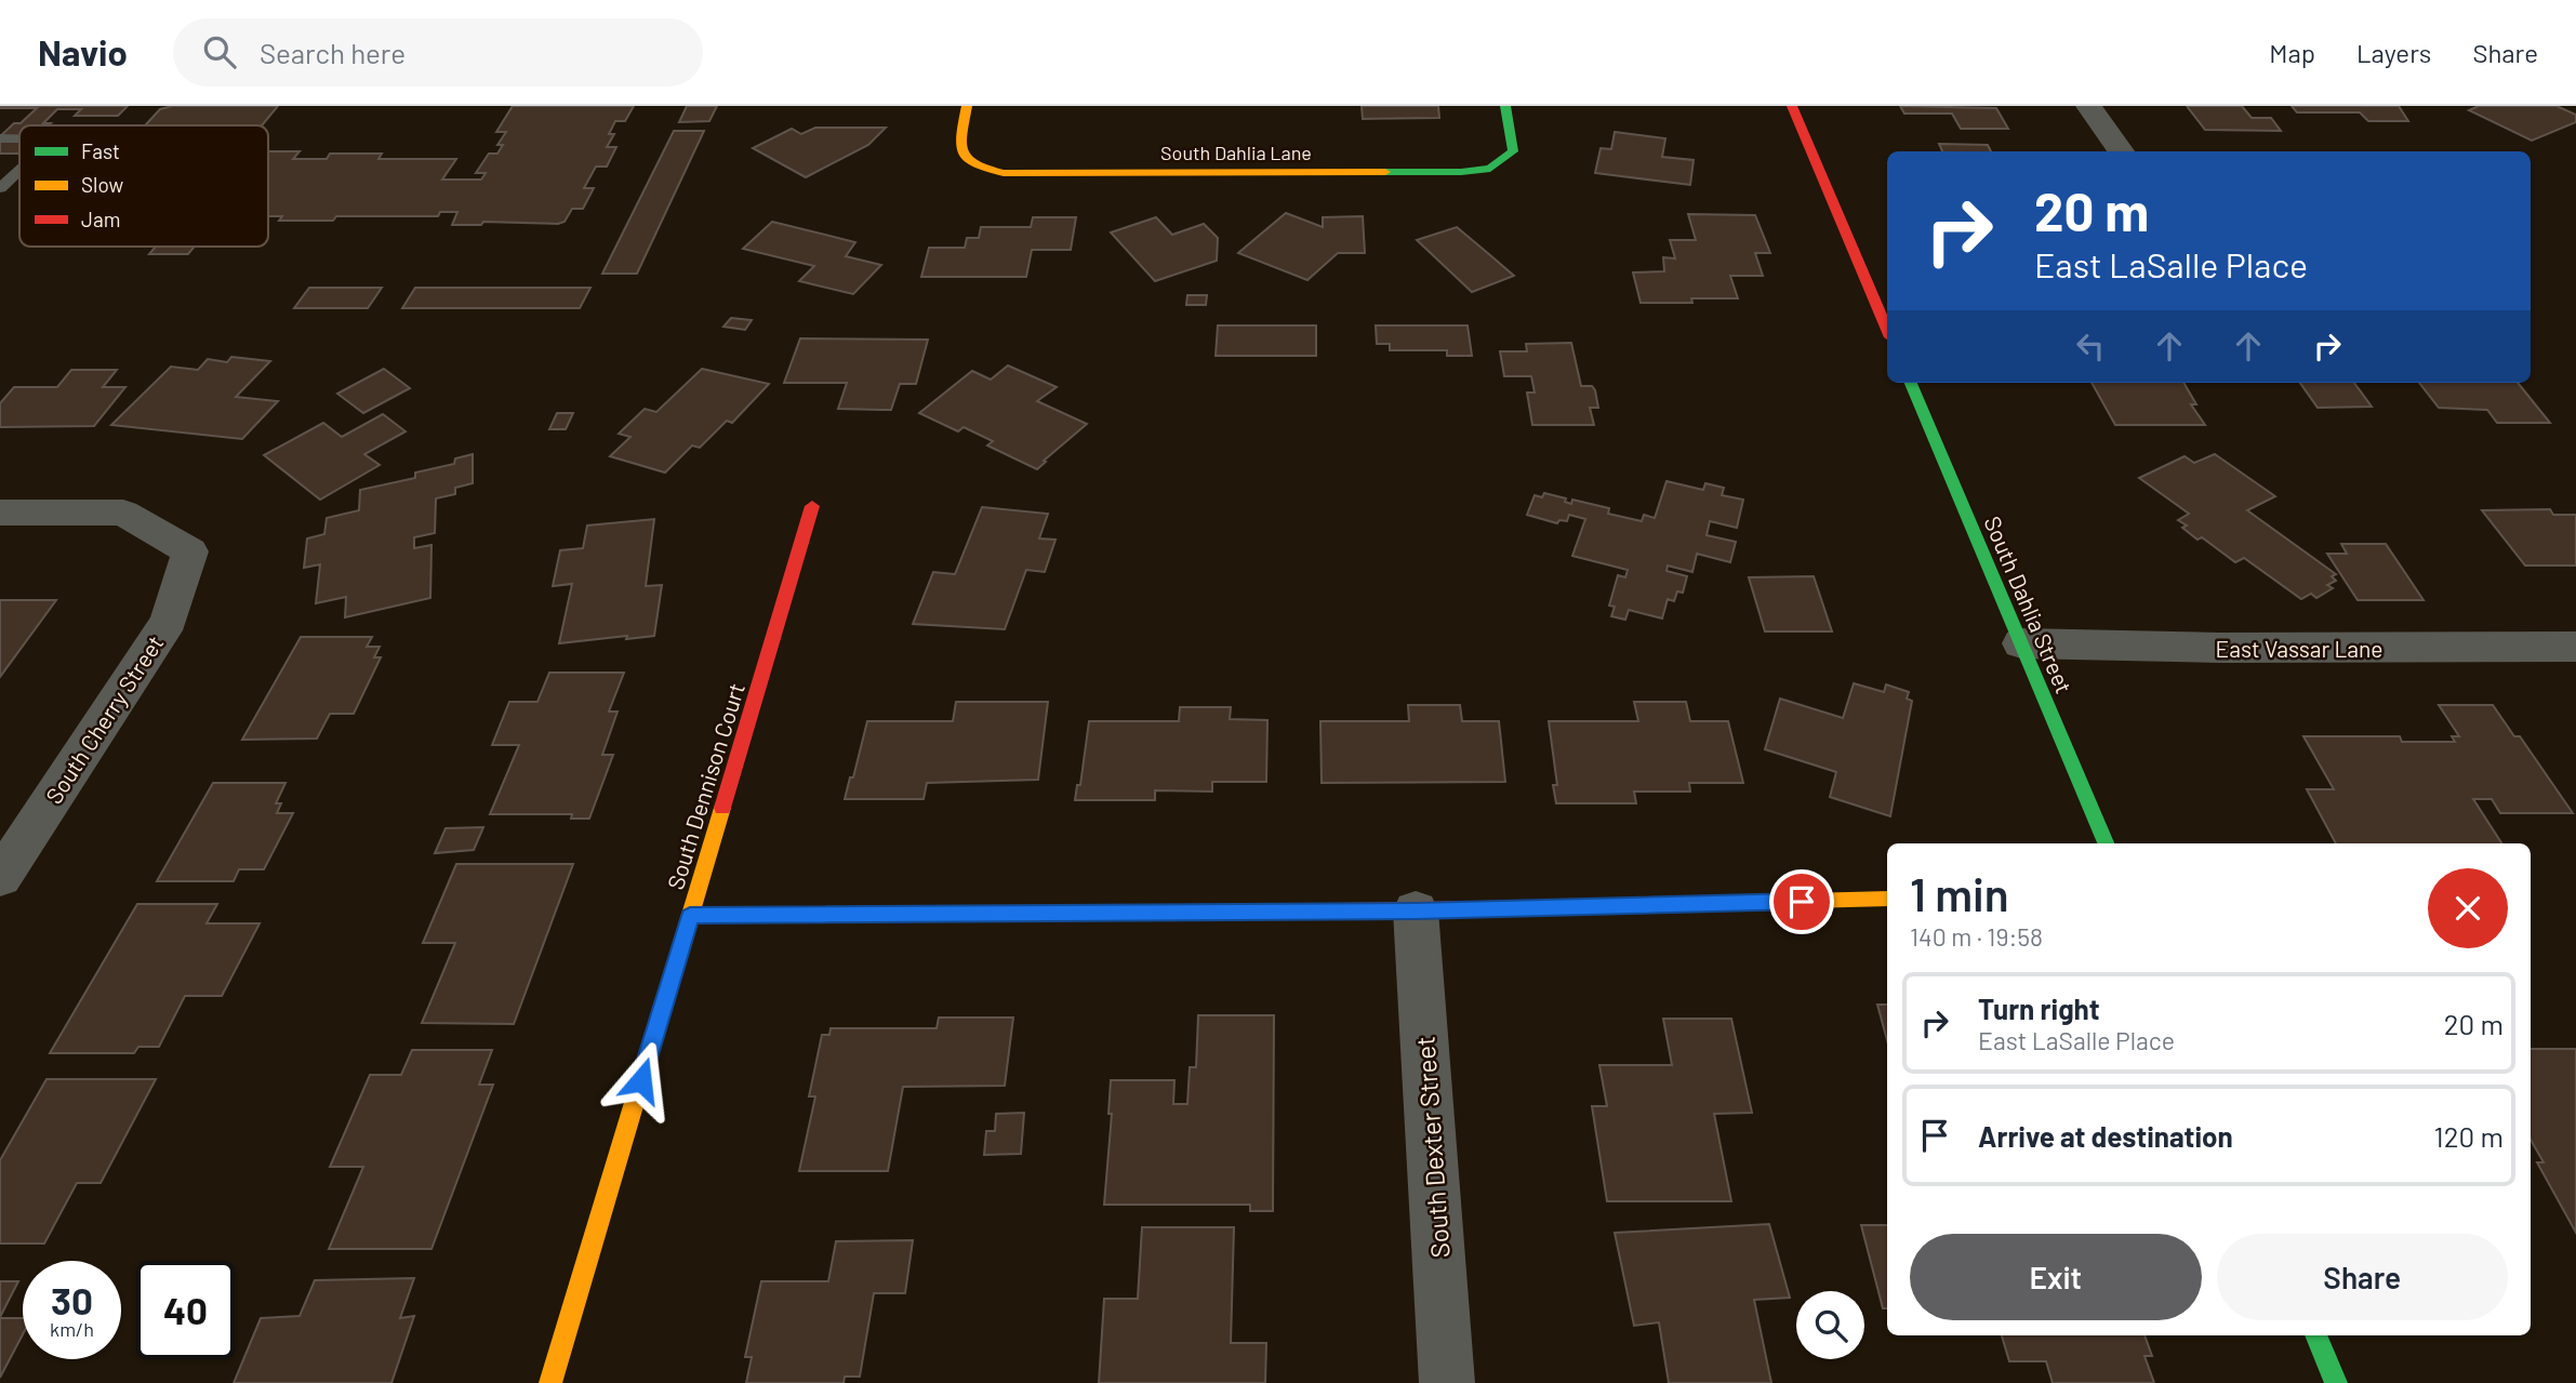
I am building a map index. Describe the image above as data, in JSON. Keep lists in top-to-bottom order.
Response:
{
  "streets": {
    "street": [
      "South Dahlia Lane",
      "South Dahlia Street",
      "East Vassar Lane",
      "South Cherry Street",
      "South Dennison Court",
      "South Dexter Street"
    ]
  },
  "crossings": [
    ["South Dahlia Street", "East Vassar Lane"]
  ],
  "legend": ["Fast", "Slow", "Jam"],
  "page": {
    "header": "Navio",
    "search": "Search here",
    "nav": ["Map", "Layers", "Share"],
    "turn": ["20 m", "East LaSalle Place"],
    "heading": ["1 min", "140 m · 19:58"],
    "list": [
      {
        "name": "Turn right",
        "note": "East LaSalle Place",
        "value": "20 m"
      },
      {
        "name": "Arrive at destination",
        "value": "120 m"
      }
    ],
    "buttons": ["Exit", "Share"],
    "speed": "30 km/h",
    "limit": "40"
  }
}
